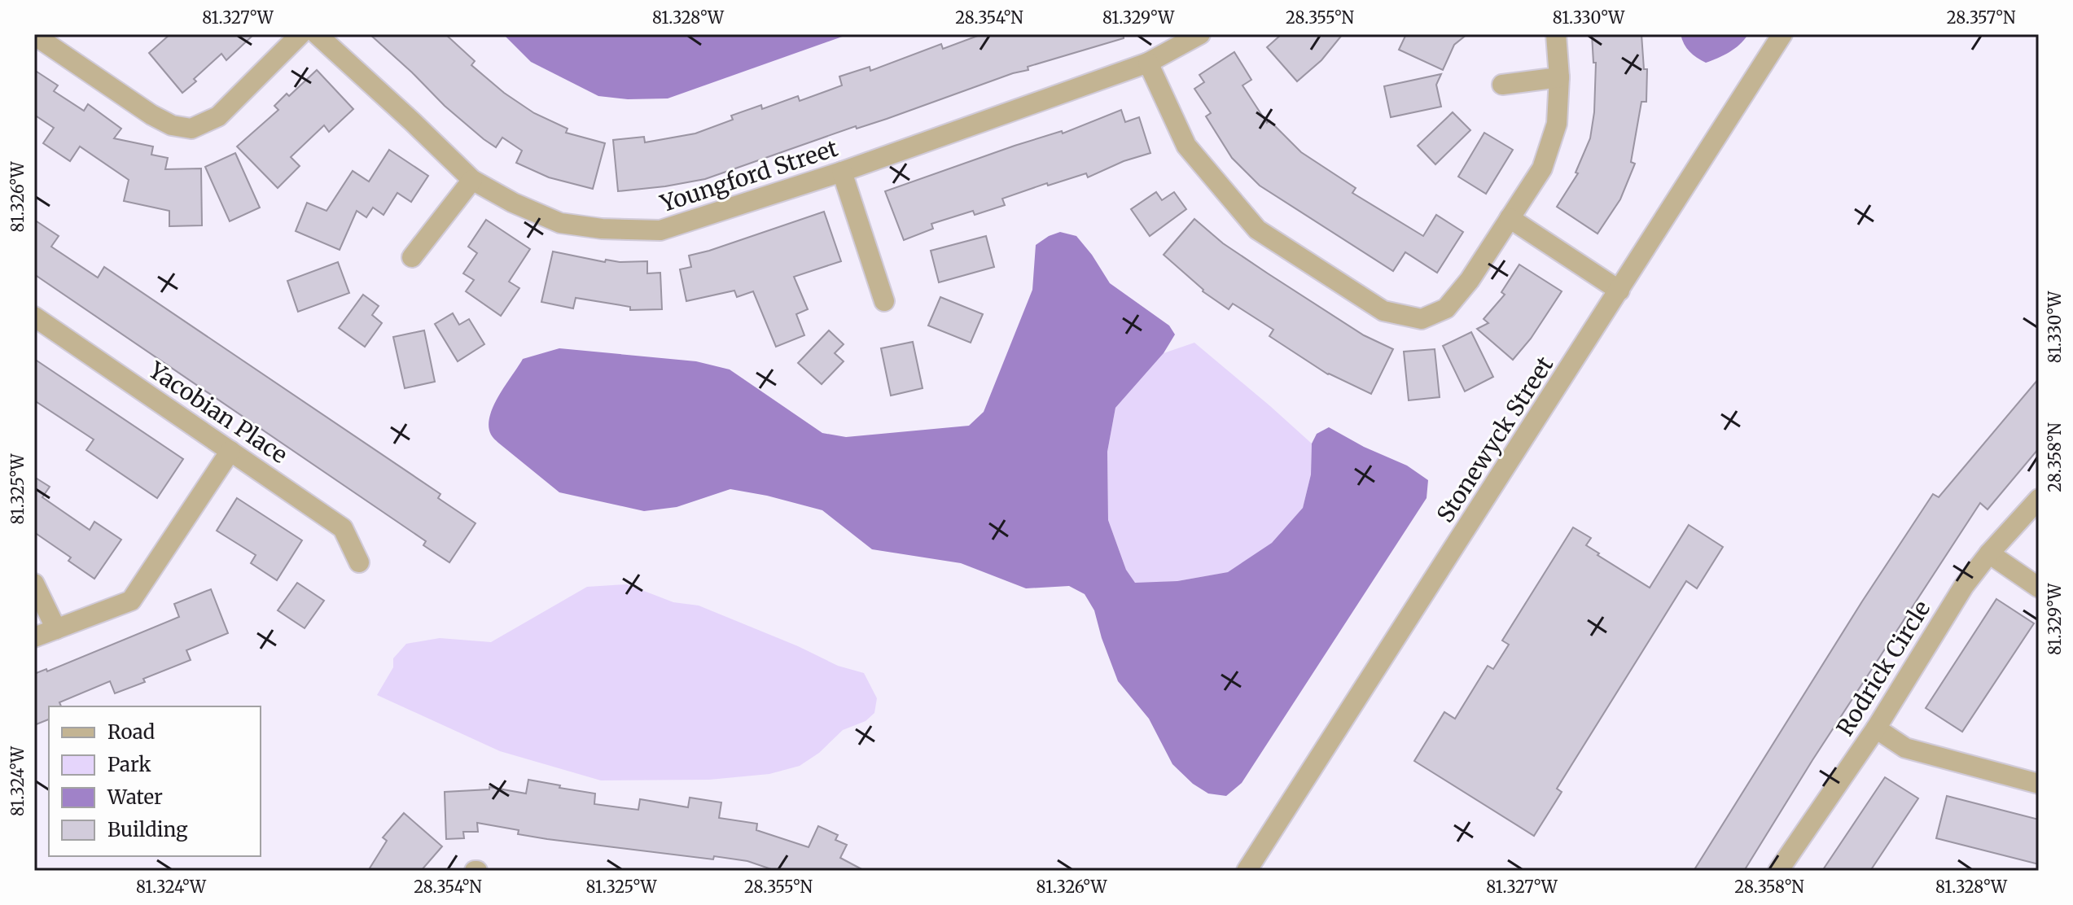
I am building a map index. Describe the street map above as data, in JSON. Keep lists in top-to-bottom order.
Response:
{
  "streets": {
    "street": [
      "Youngford Street",
      "Yacobian Place",
      "Stonewyck Street",
      "Rodrick Circle"
    ]
  },
  "legend": [
    "Road",
    "Park",
    "Water",
    "Building"
  ],
  "coordinates": [
    "81.327°W",
    "81.328°W",
    "28.354°N",
    "81.329°W",
    "28.355°N",
    "81.330°W",
    "28.357°N",
    "81.326°W",
    "28.358°N",
    "81.325°W",
    "81.324°W"
  ]
}
